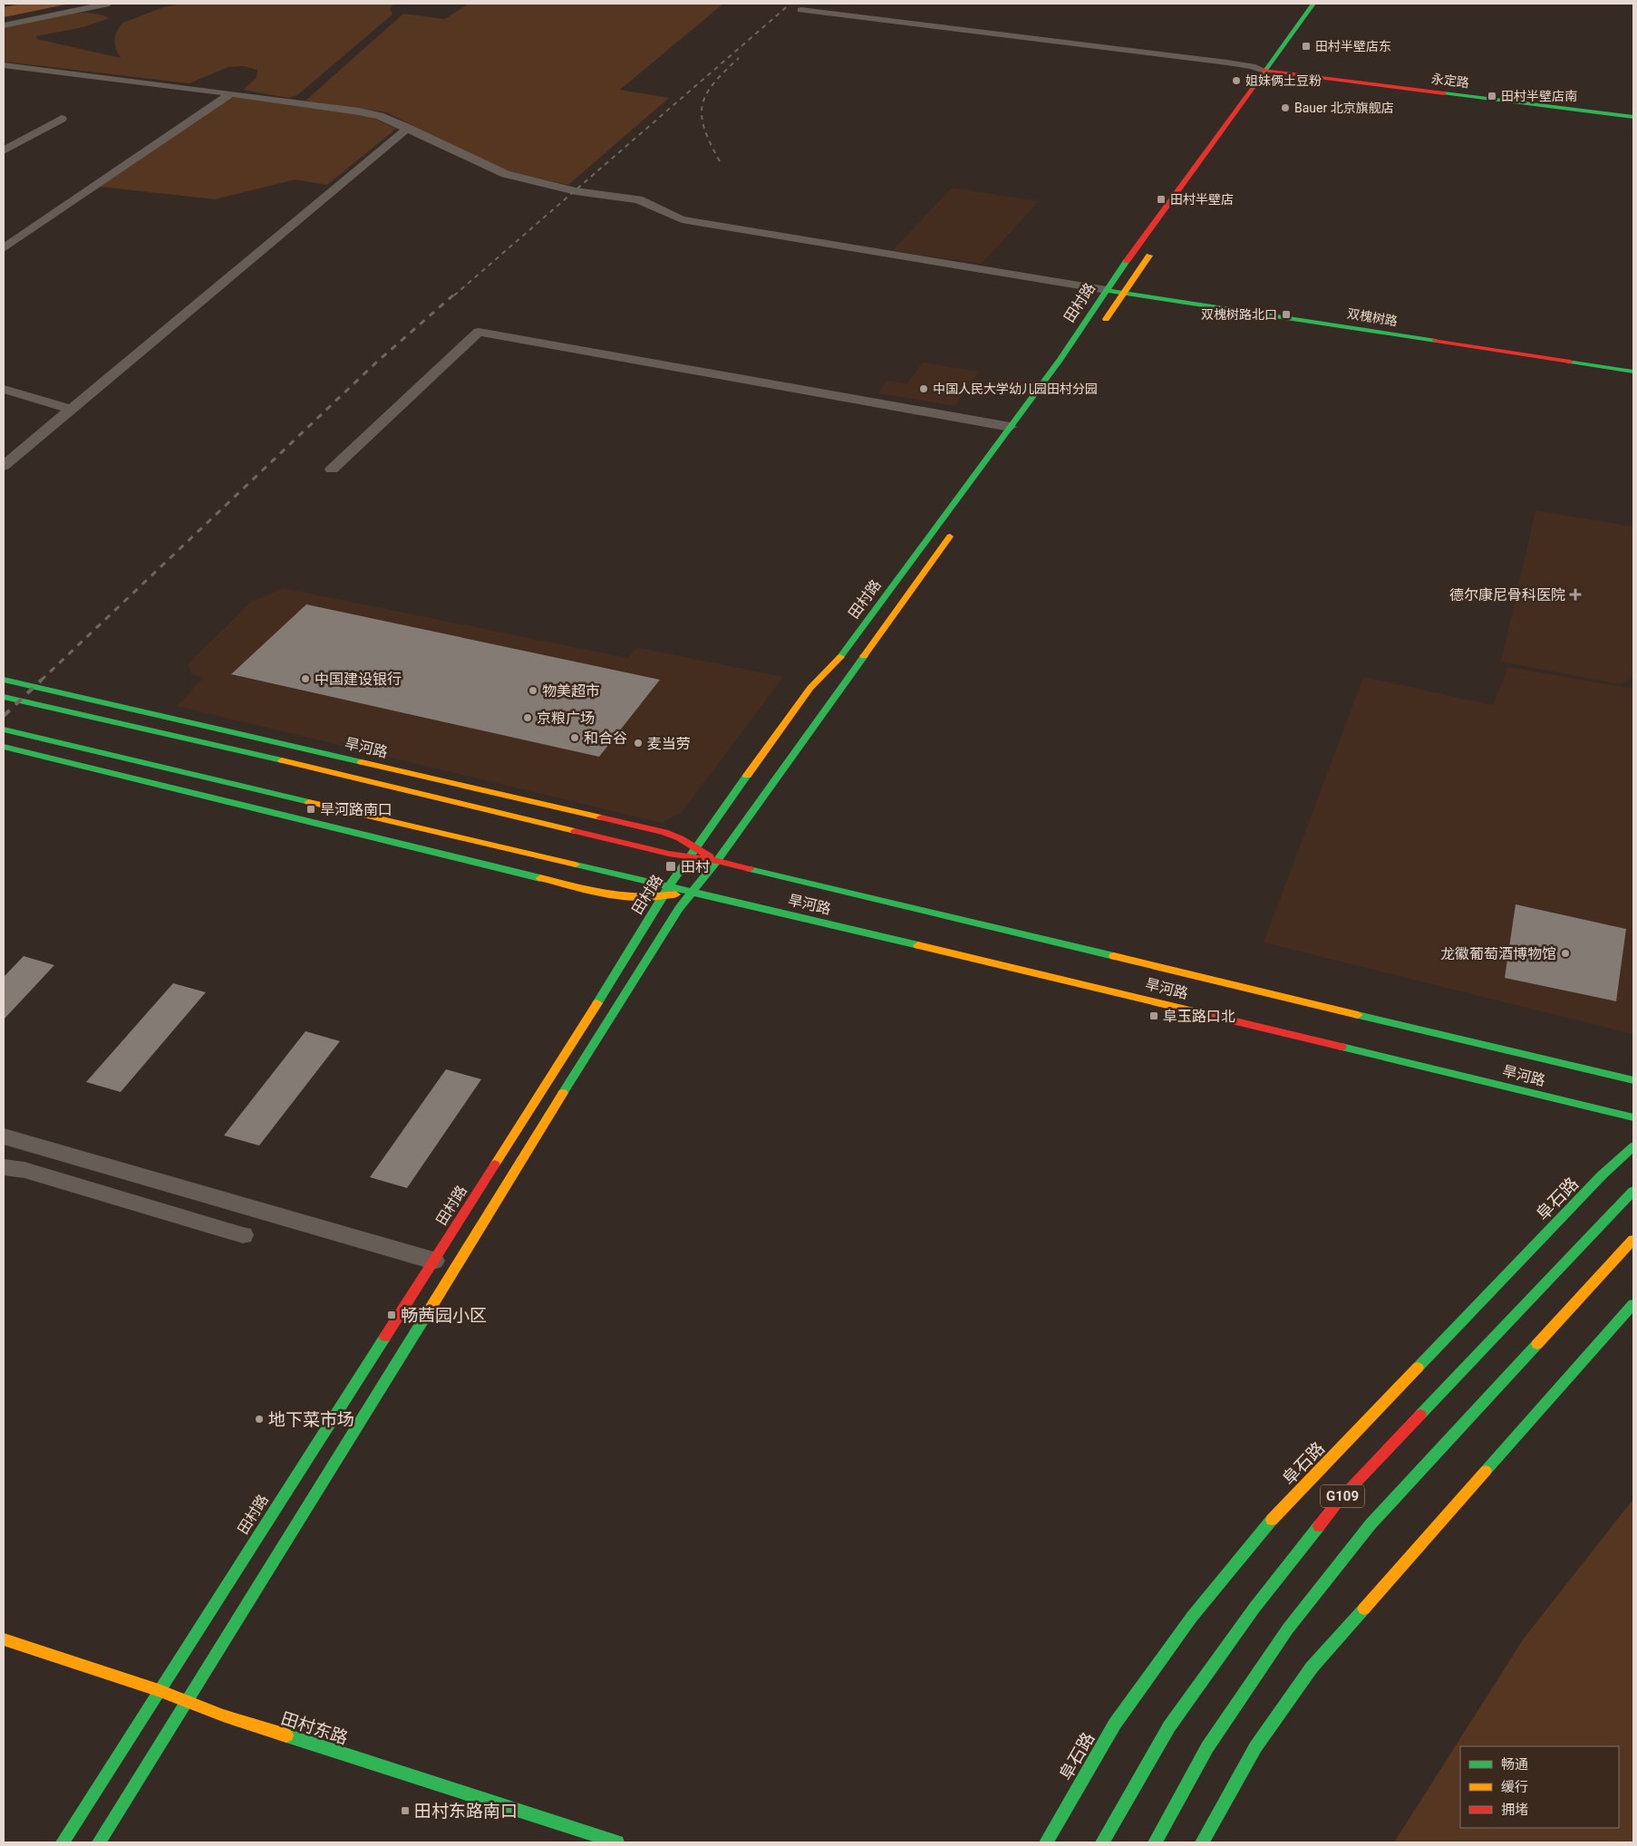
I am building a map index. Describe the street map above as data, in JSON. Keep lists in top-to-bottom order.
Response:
{
  "streets": {
    "main road": [
      "永定路",
      "田村路",
      "双槐树路",
      "旱河路",
      "阜石路",
      "G109",
      "田村东路"
    ]
  },
  "crossings": [
    ["永定路", "田村路"],
    ["田村路", "双槐树路"],
    ["田村路", "旱河路"],
    ["田村路", "田村东路"]
  ],
  "places": {
    "transit": [
      "田村半壁店东",
      "田村半壁店南",
      "田村半壁店",
      "双槐树路北口",
      "旱河路南口",
      "田村",
      "阜玉路口北",
      "畅茜园小区",
      "田村东路南口"
    ],
    "other": [
      "姐妹俩土豆粉",
      "Bauer 北京旗舰店",
      "中国人民大学幼儿园田村分园",
      "中国建设银行",
      "物美超市",
      "京粮广场",
      "和合谷",
      "麦当劳",
      "龙徽葡萄酒博物馆",
      "地下菜市场"
    ],
    "health": ["德尔康尼骨科医院"]
  },
  "legend": ["畅通", "缓行", "拥堵"]
}
